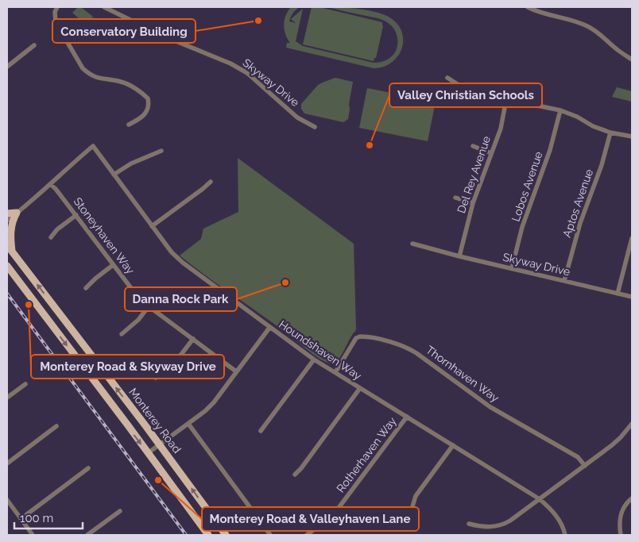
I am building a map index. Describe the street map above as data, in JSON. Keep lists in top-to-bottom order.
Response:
{
  "streets": {
    "main road": ["Monterey Road"],
    "street": [
      "Skyway Drive",
      "Del Rey Avenue",
      "Lobos Avenue",
      "Aptos Avenue",
      "Stoneyhaven Way",
      "Houndshaven Way",
      "Thornhaven Way",
      "Rotherhaven Way"
    ]
  },
  "crossings": [
    ["Skyway Drive", "Del Rey Avenue"],
    ["Skyway Drive", "Lobos Avenue"],
    ["Skyway Drive", "Aptos Avenue"],
    ["Stoneyhaven Way", "Houndshaven Way"],
    ["Houndshaven Way", "Thornhaven Way"],
    ["Houndshaven Way", "Rotherhaven Way"]
  ],
  "places": [
    "Conservatory Building",
    "Valley Christian Schools",
    "Danna Rock Park",
    "Monterey Road & Skyway Drive",
    "Monterey Road & Valleyhaven Lane"
  ],
  "scale_bar": "100 m"
}
